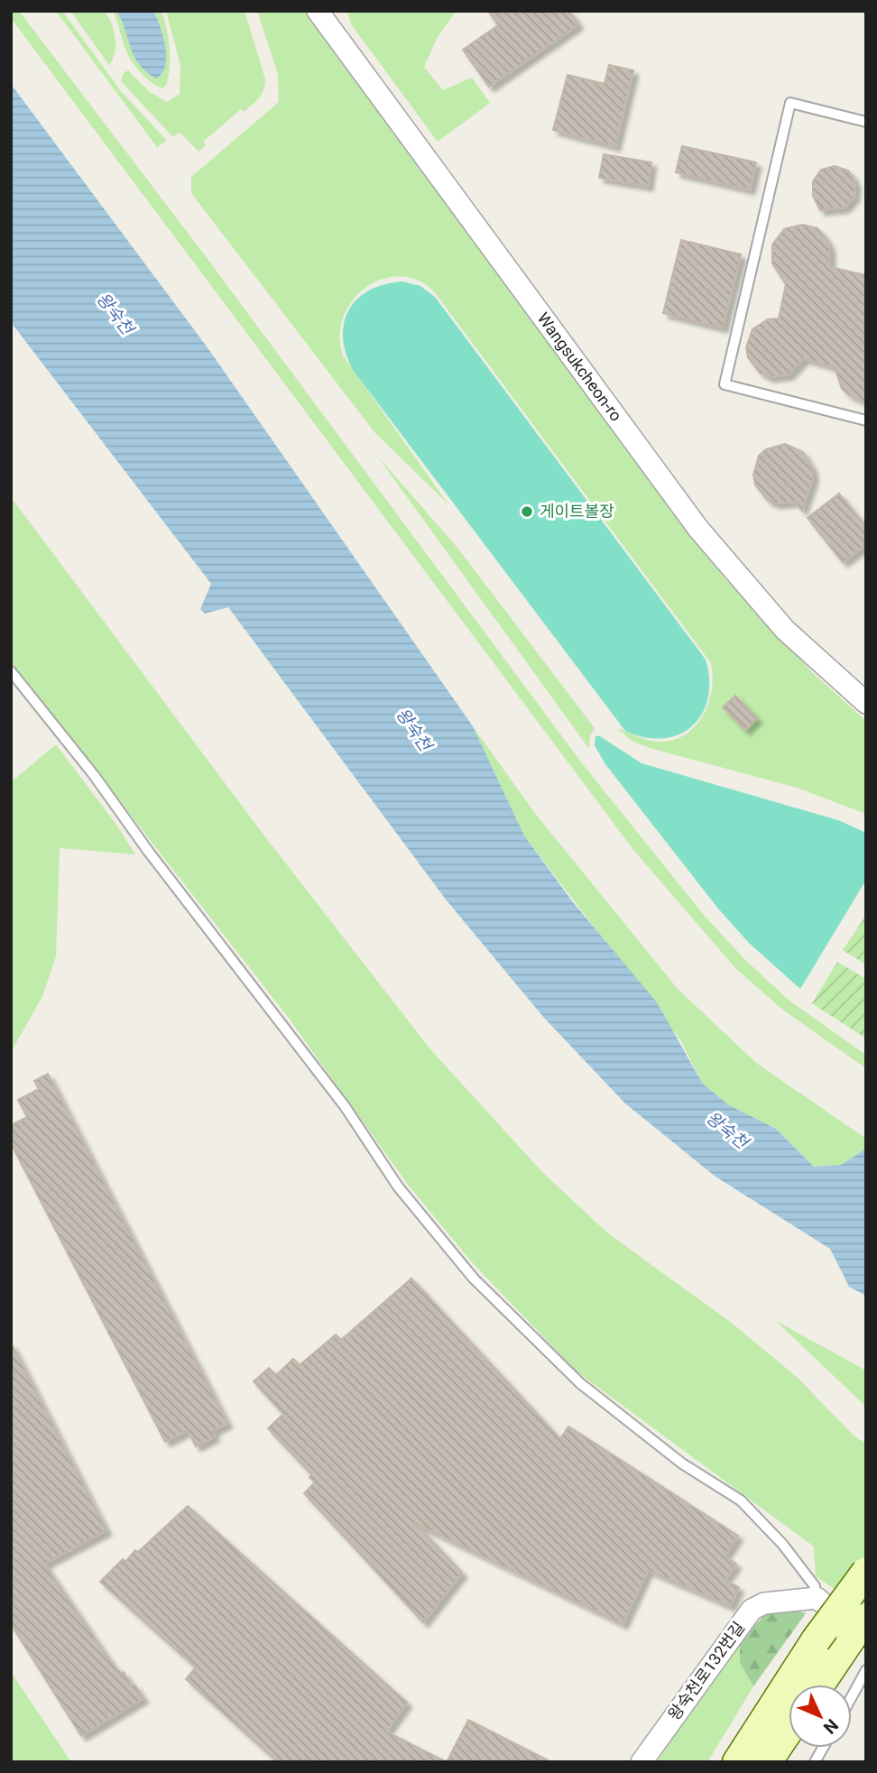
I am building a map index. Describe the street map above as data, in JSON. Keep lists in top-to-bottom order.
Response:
{
  "streets": {
    "street": ["Wangsukcheon-ro", "왕숙천로132번길"]
  },
  "water": ["왕숙천"],
  "places": ["게이트볼장"],
  "north": "bottom right"
}
